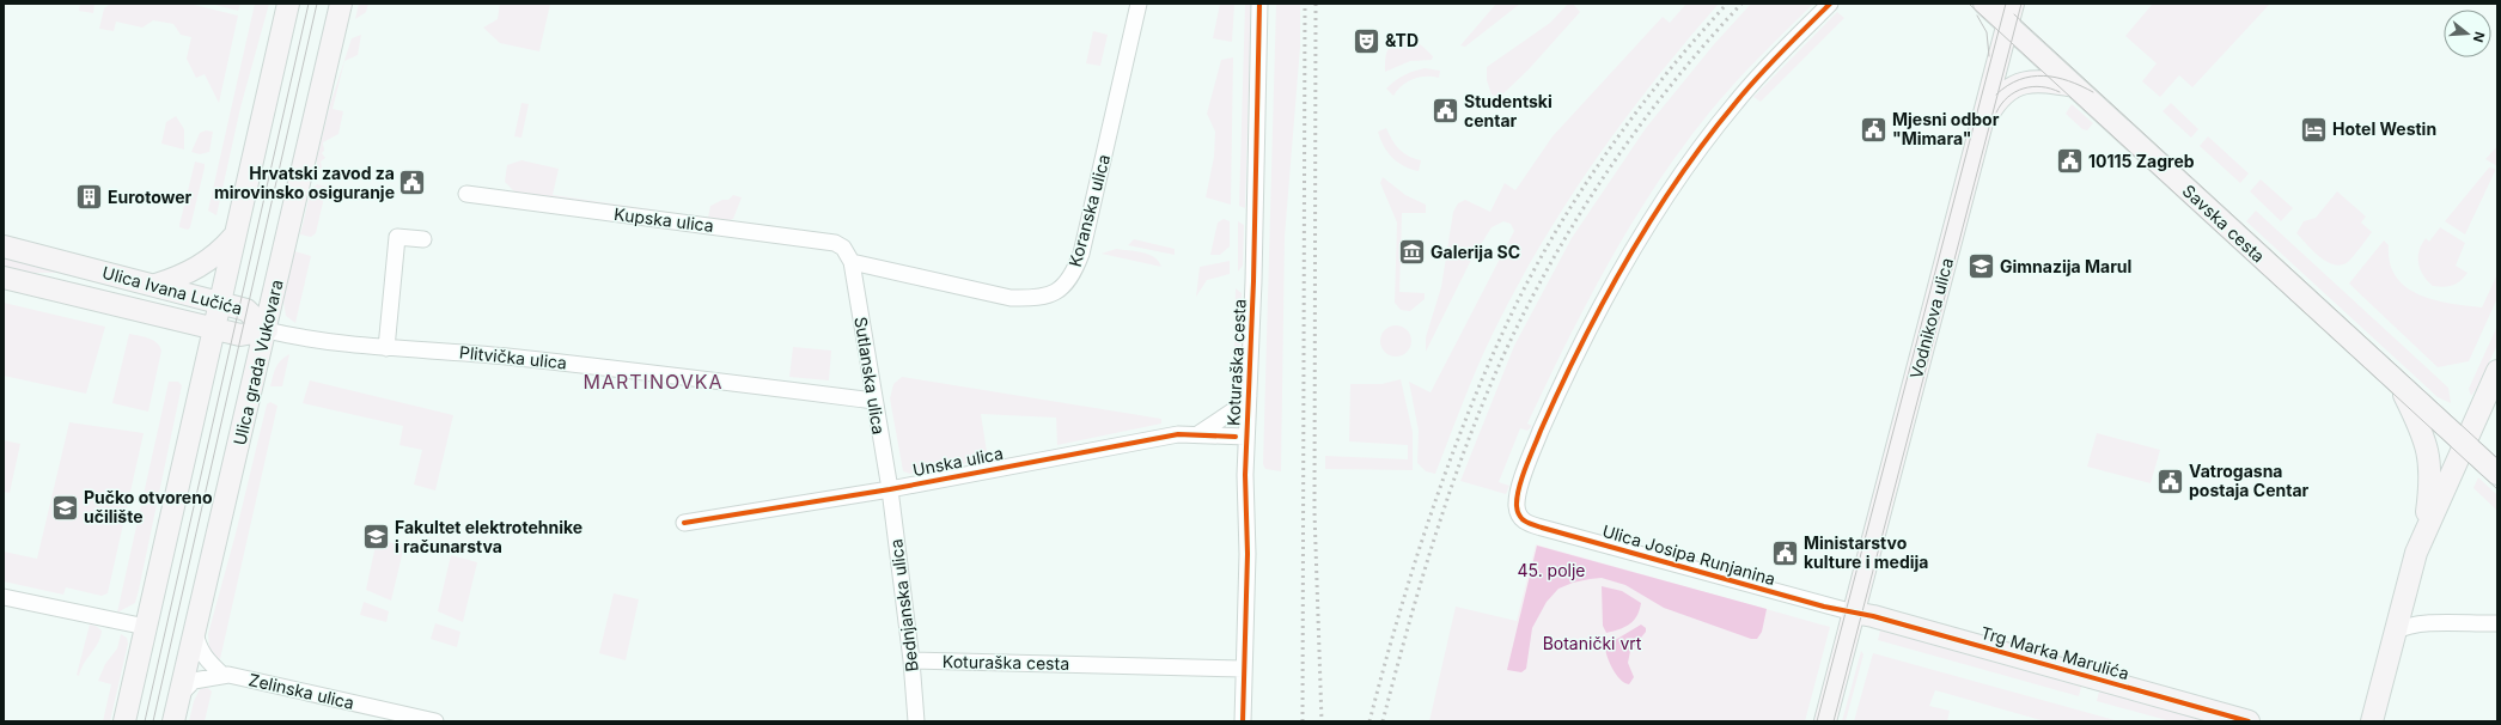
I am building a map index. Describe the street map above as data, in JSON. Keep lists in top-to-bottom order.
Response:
{
  "streets": {
    "main road": [
      "Savska cesta",
      "Ulica Ivana Lučića",
      "Vodnikova ulica",
      "Ulica grada Vukovara",
      "Trg Marka Marulića"
    ],
    "street": [
      "Koranska ulica",
      "Kupska ulica",
      "Plitvička ulica",
      "Koturaška cesta",
      "Sutlanska ulica",
      "Unska ulica",
      "Ulica Josipa Runjanina",
      "Bednjanska ulica",
      "Zelinska ulica"
    ]
  },
  "crossings": [
    ["Koranska ulica", "Kupska ulica"],
    ["Koranska ulica", "Sutlanska ulica"],
    ["Kupska ulica", "Sutlanska ulica"],
    ["Savska cesta", "Vodnikova ulica"],
    ["Ulica Ivana Lučića", "Plitvička ulica"],
    ["Ulica Ivana Lučića", "Ulica grada Vukovara"],
    ["Vodnikova ulica", "Ulica Josipa Runjanina"],
    ["Vodnikova ulica", "Trg Marka Marulića"],
    ["Plitvička ulica", "Ulica grada Vukovara"],
    ["Plitvička ulica", "Sutlanska ulica"],
    ["Ulica grada Vukovara", "Zelinska ulica"],
    ["Koturaška cesta", "Unska ulica"],
    ["Koturaška cesta", "Bednjanska ulica"],
    ["Sutlanska ulica", "Unska ulica"],
    ["Sutlanska ulica", "Bednjanska ulica"],
    ["Unska ulica", "Bednjanska ulica"],
    ["Ulica Josipa Runjanina", "Trg Marka Marulića"]
  ],
  "districts": ["MARTINOVKA"],
  "parks": ["45. polje", "Botanički vrt"],
  "places": {
    "theatre": ["&TD"],
    "public building": [
      "Studentski centar",
      "Mjesni odbor \"Mimara\"",
      "10115 Zagreb",
      "Hrvatski zavod za mirovinsko osiguranje",
      "Vatrogasna postaja Centar",
      "Ministarstvo kulture i medija"
    ],
    "hotel": ["Hotel Westin"],
    "building": ["Eurotower"],
    "museum": ["Galerija SC"],
    "school or university": ["Gimnazija Marul", "Pučko otvoreno učilište", "Fakultet elektrotehnike i računarstva"]
  },
  "north": "right"
}
